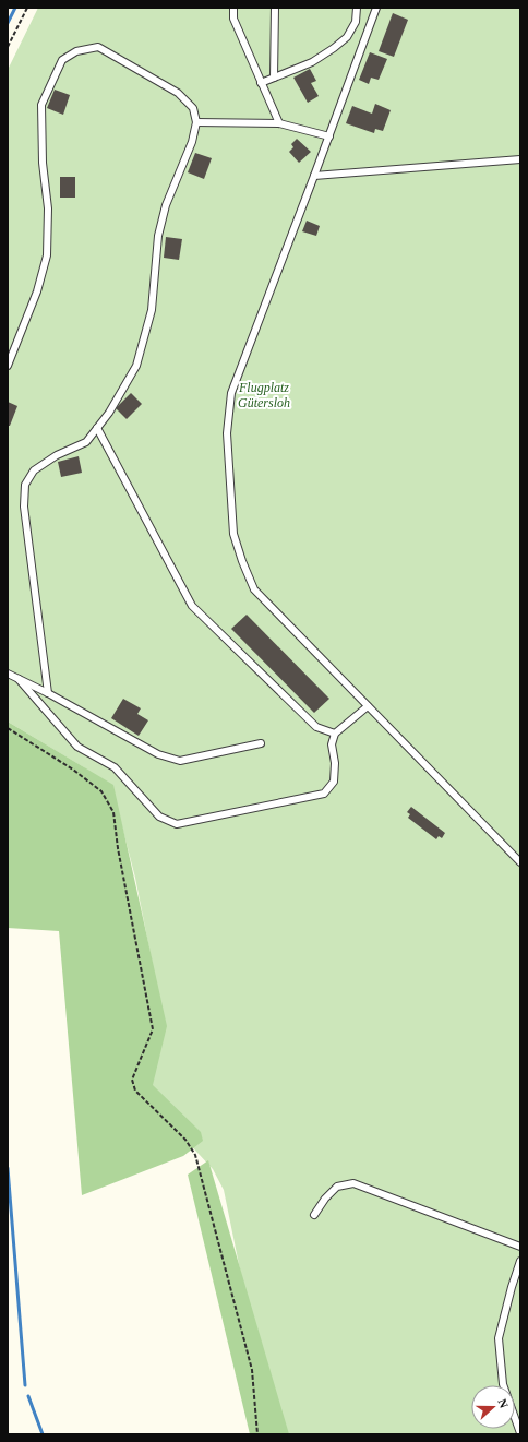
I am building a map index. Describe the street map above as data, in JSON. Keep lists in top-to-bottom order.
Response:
{
  "parks": ["Flugplatz Gütersloh"],
  "north": "right"
}
